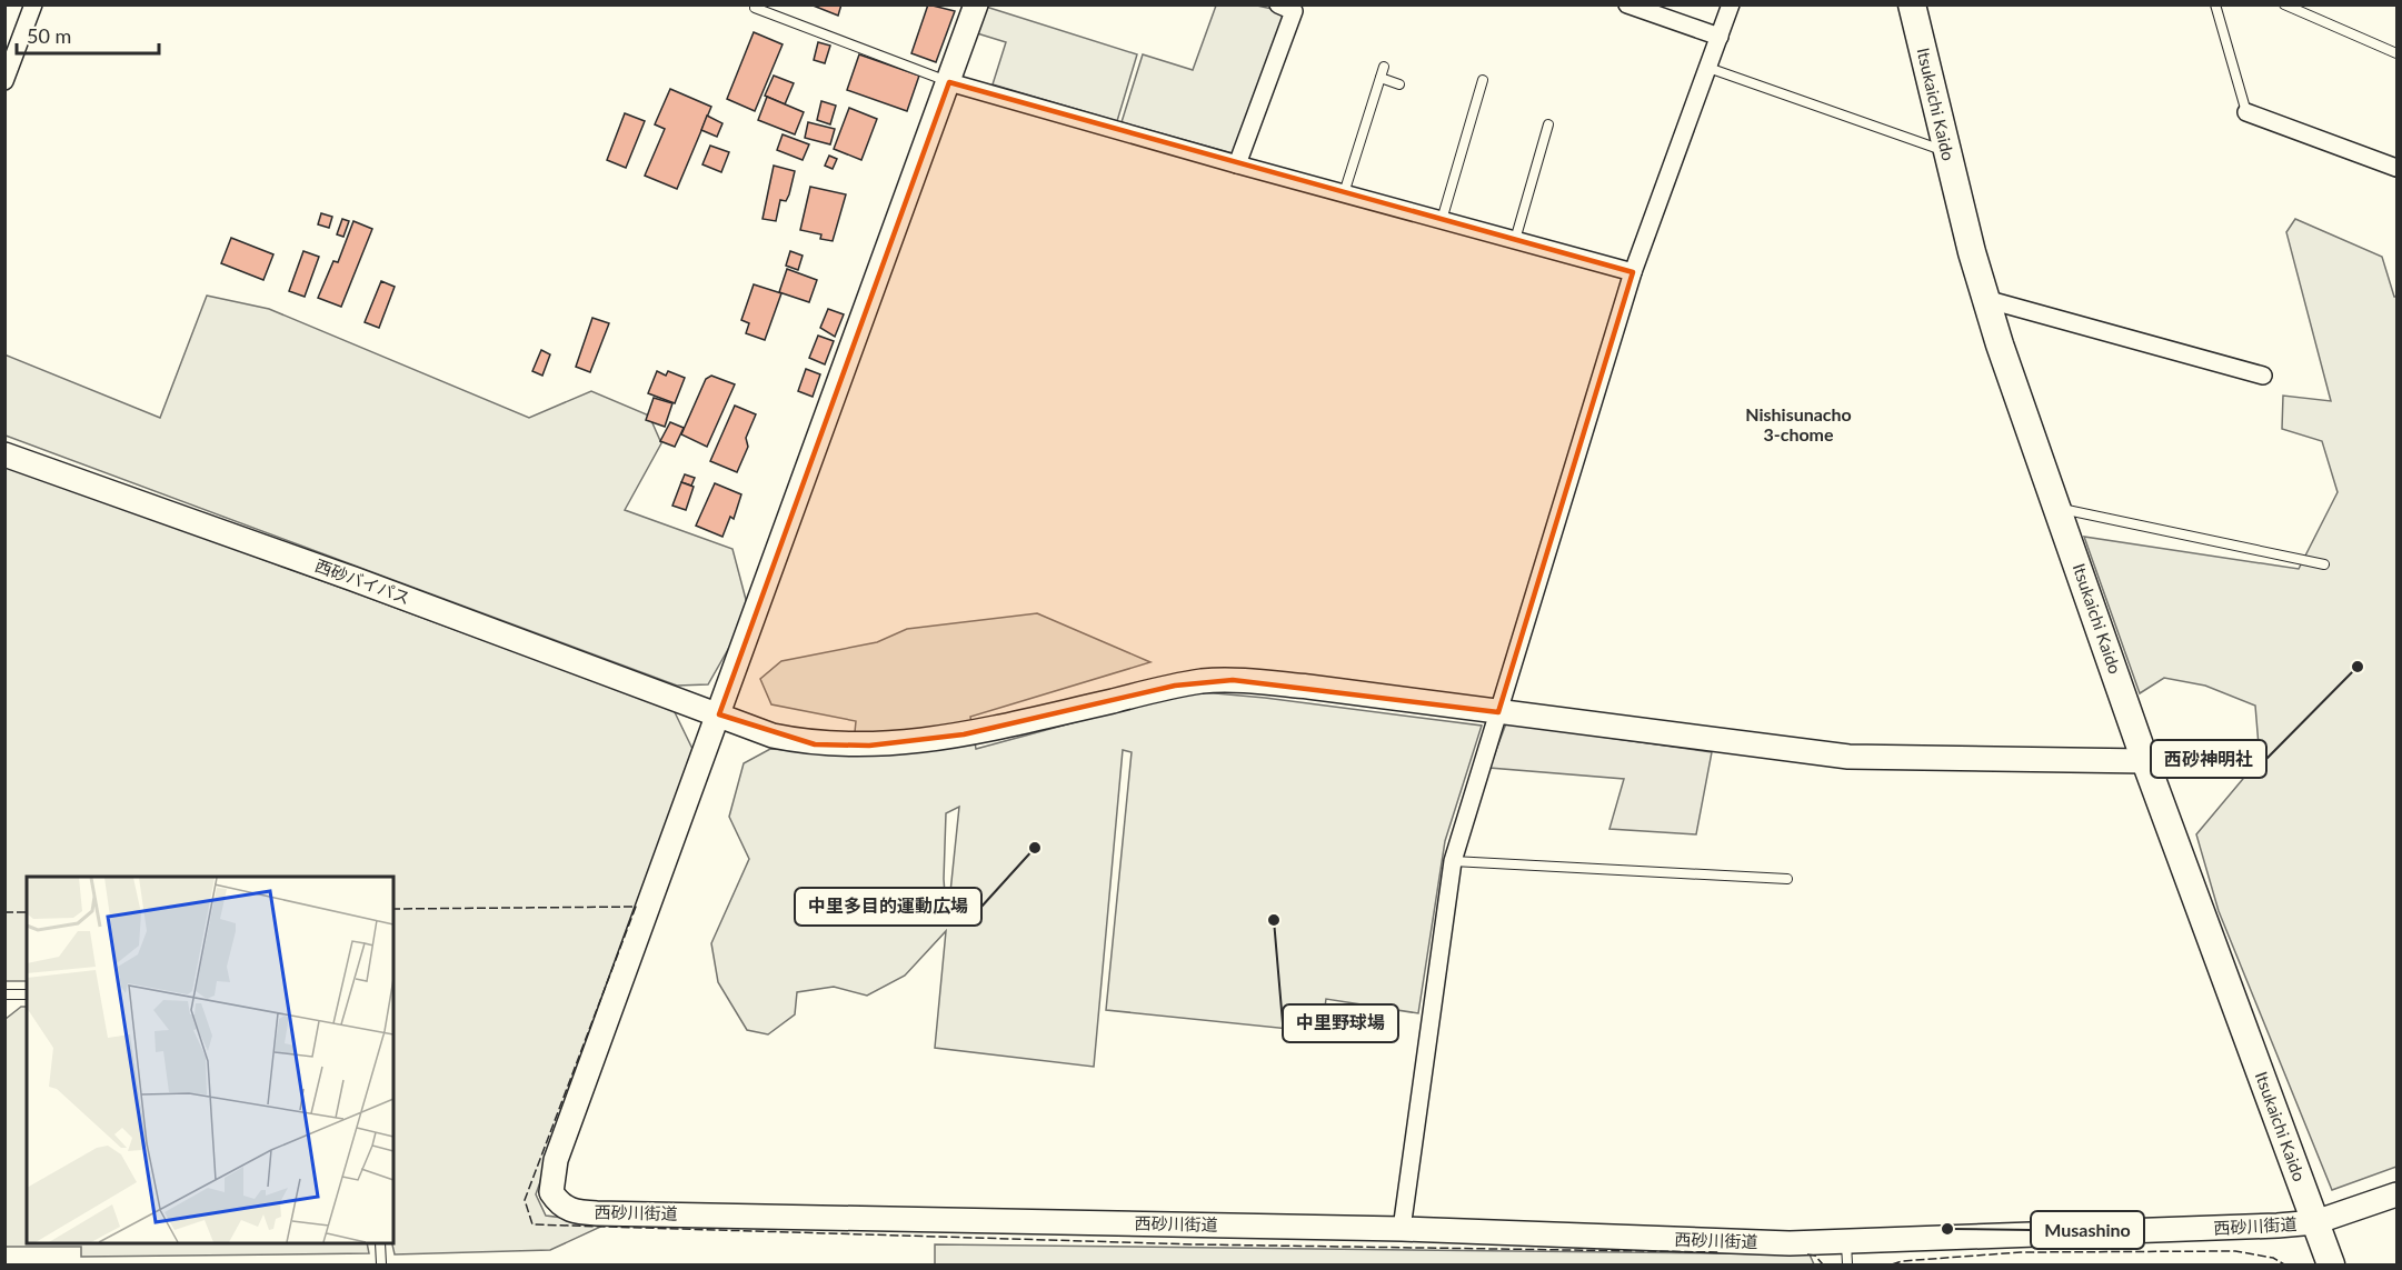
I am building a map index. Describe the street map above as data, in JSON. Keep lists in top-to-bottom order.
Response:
{
  "streets": {
    "main road": ["Itsukaichi Kaido"],
    "street": ["西砂バイパス", "西砂川街道"]
  },
  "crossings": [
    ["Itsukaichi Kaido", "西砂バイパス"],
    ["Itsukaichi Kaido", "西砂川街道"],
    ["西砂バイパス", "西砂川街道"]
  ],
  "districts": ["Nishisunacho 3-chome"],
  "places": [
    "西砂神明社",
    "中里多目的運動広場",
    "中里野球場",
    "Musashino"
  ],
  "scale_bar": "50 m"
}
